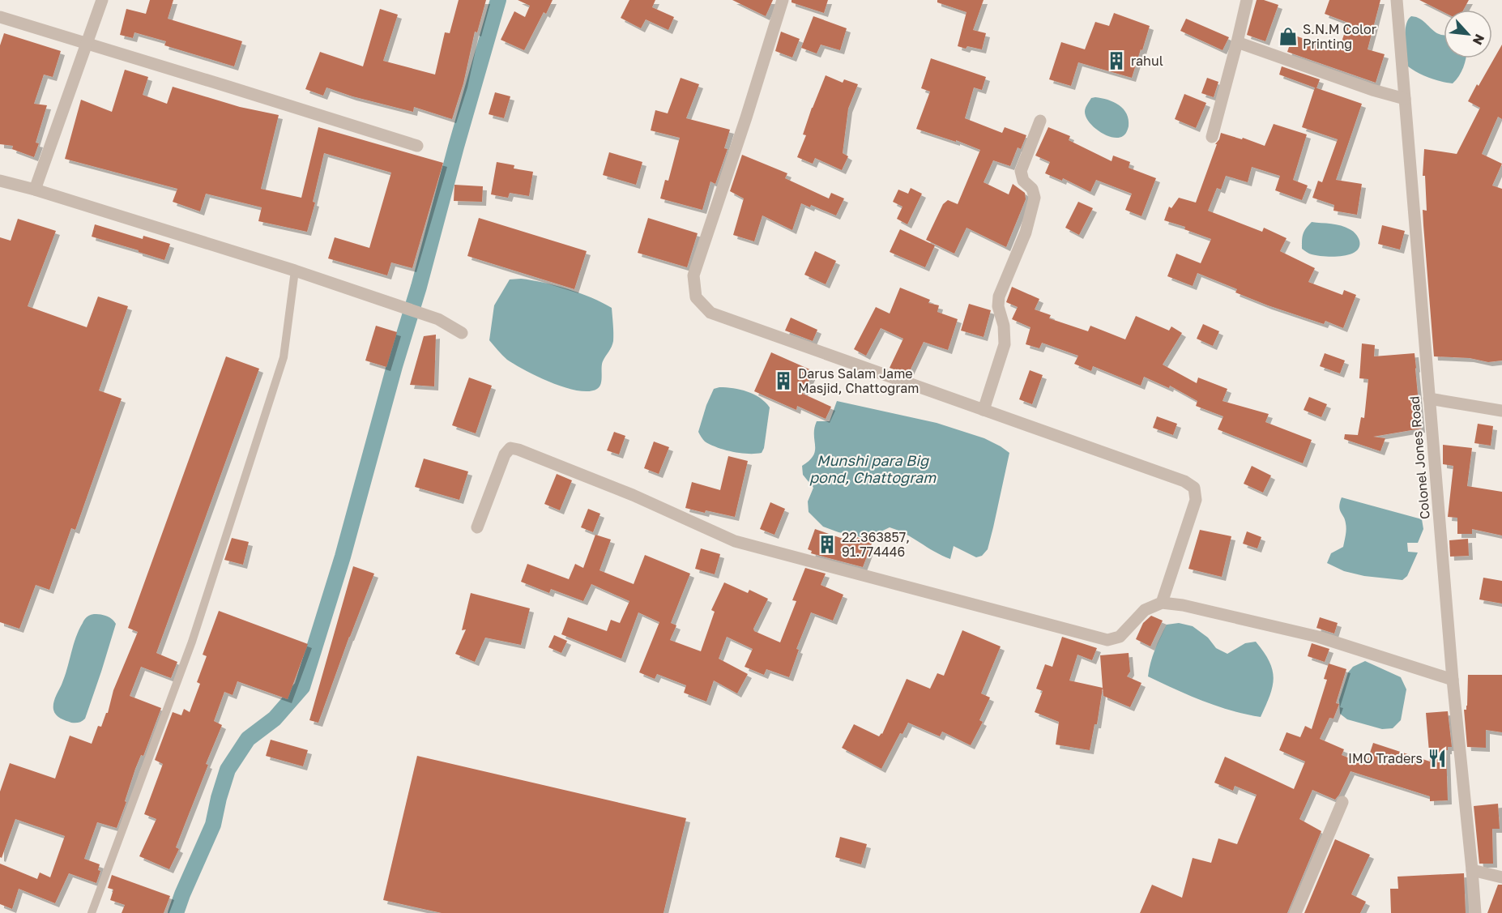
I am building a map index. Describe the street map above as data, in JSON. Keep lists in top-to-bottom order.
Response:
{
  "streets": {
    "street": ["Colonel Jones Road"]
  },
  "water": ["Munshi para Big pond, Chattogram"],
  "places": {
    "shop": ["S.N.M Color Printing"],
    "building": ["rahul", "Darus Salam Jame Masjid, Chattogram", "22.363857, 91.774446"],
    "restaurant": ["IMO Traders"]
  },
  "north": "bottom right"
}
